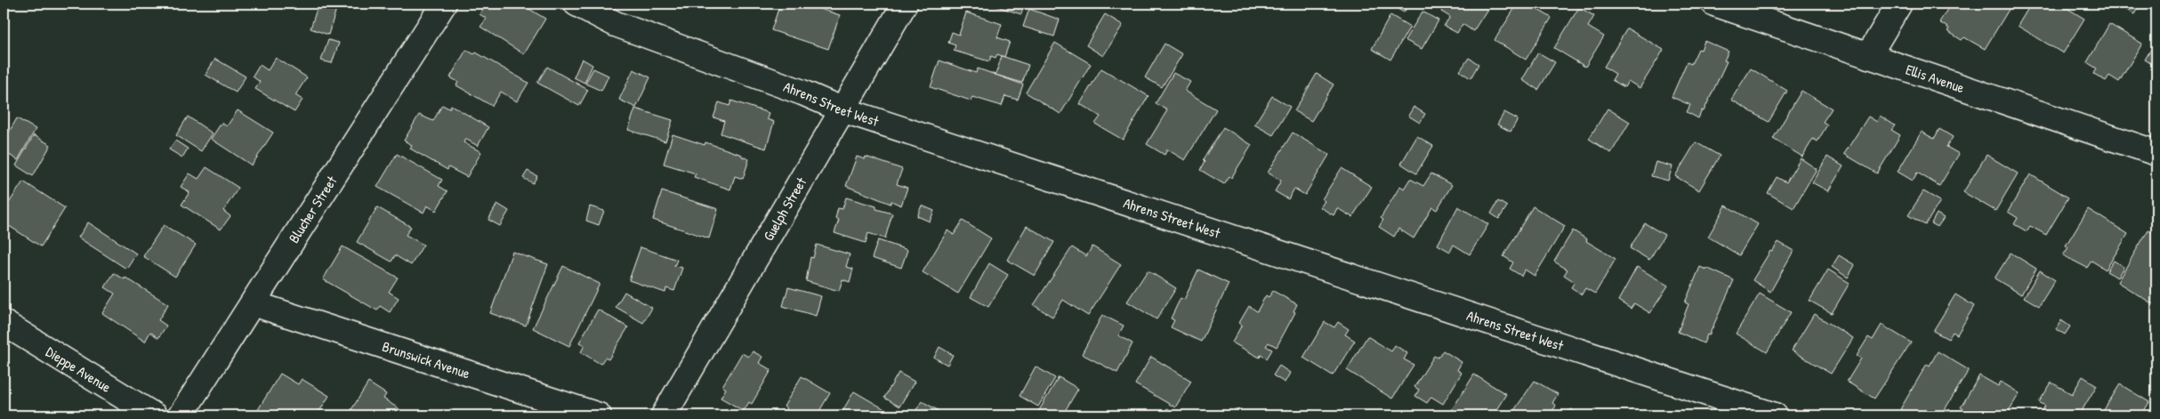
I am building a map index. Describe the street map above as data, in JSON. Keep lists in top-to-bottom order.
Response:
{
  "streets": {
    "street": [
      "Ellis Avenue",
      "Ahrens Street West",
      "Guelph Street",
      "Blucher Street",
      "Brunswick Avenue",
      "Dieppe Avenue"
    ]
  },
  "crossings": [
    ["Ahrens Street West", "Guelph Street"],
    ["Blucher Street", "Brunswick Avenue"]
  ]
}
